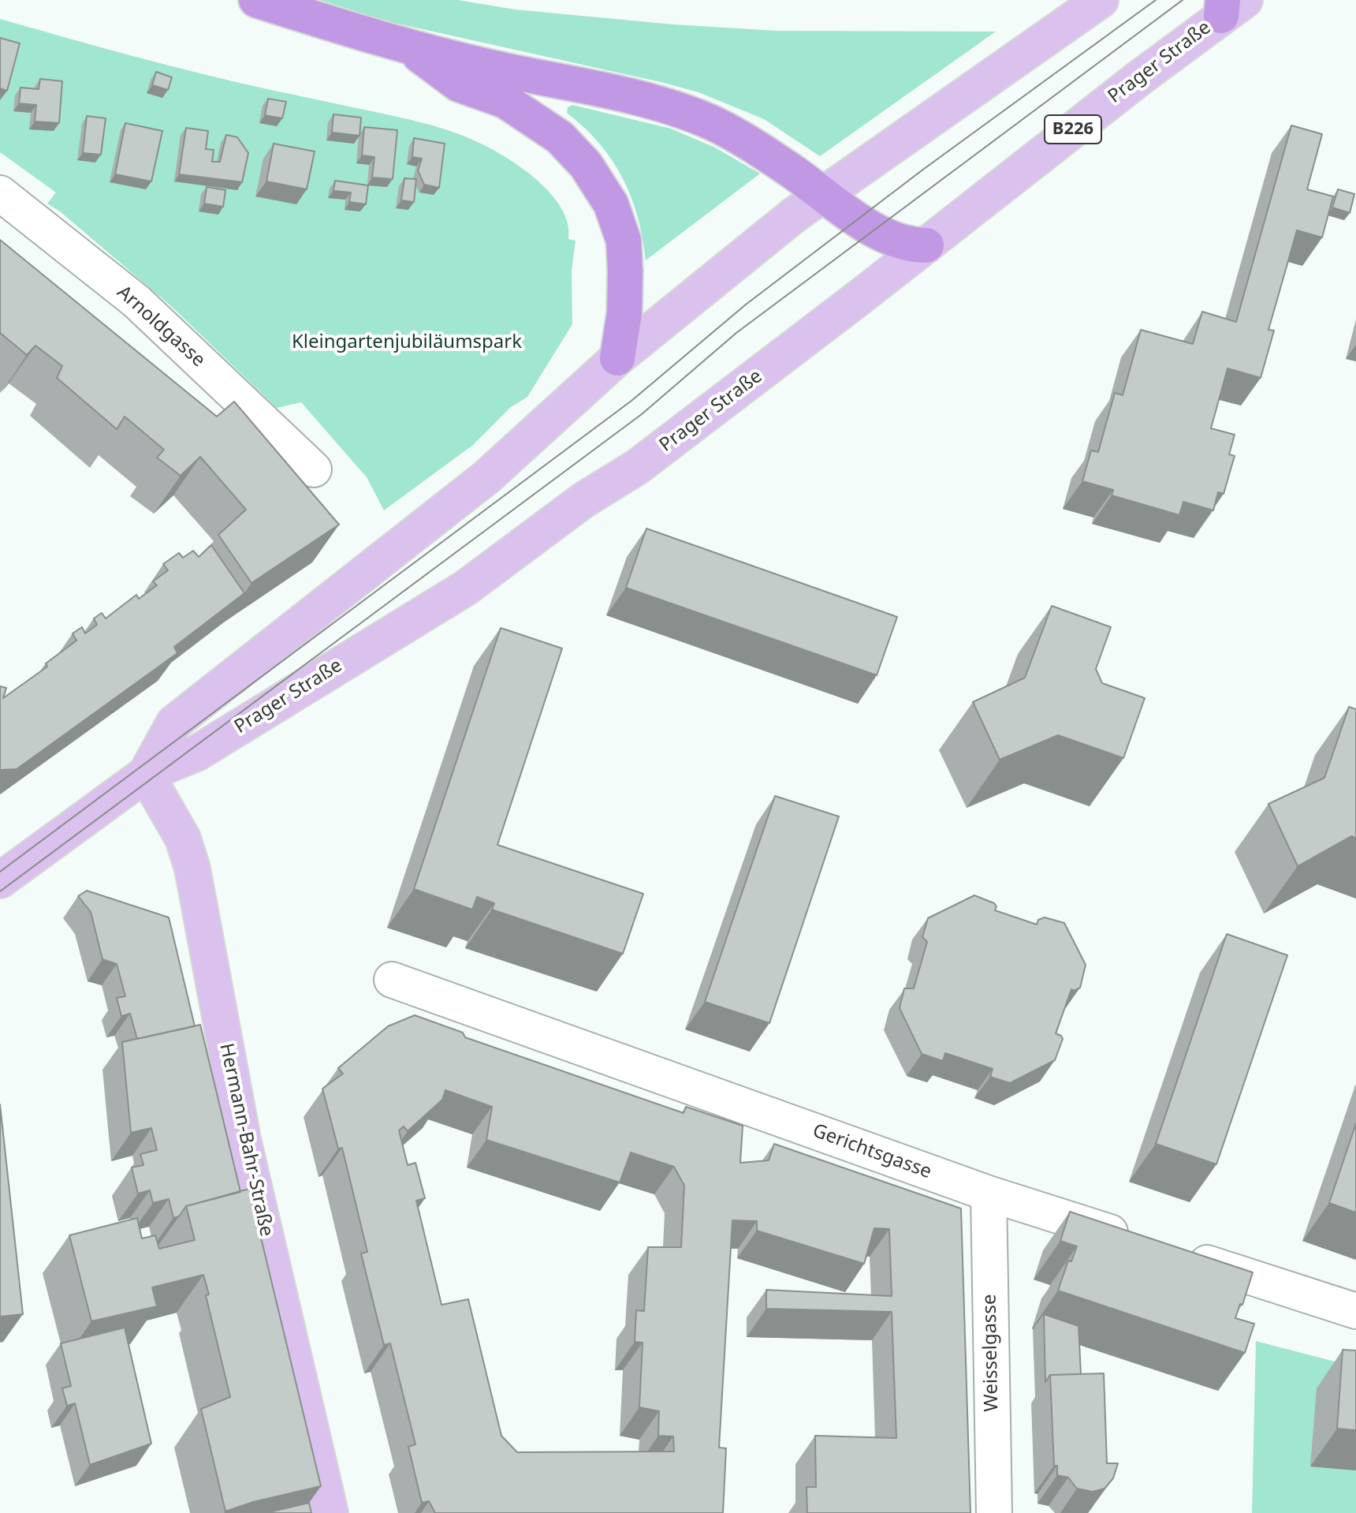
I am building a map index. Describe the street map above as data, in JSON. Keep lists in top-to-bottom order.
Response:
{
  "streets": {
    "main road": ["Prager Straße", "B226", "Hermann-Bahr-Straße"],
    "street": ["Arnoldgasse", "Gerichtsgasse", "Weisselgasse"]
  },
  "crossings": [
    ["Prager Straße", "Hermann-Bahr-Straße"],
    ["Gerichtsgasse", "Weisselgasse"]
  ],
  "parks": ["Kleingartenjubiläumspark"]
}
